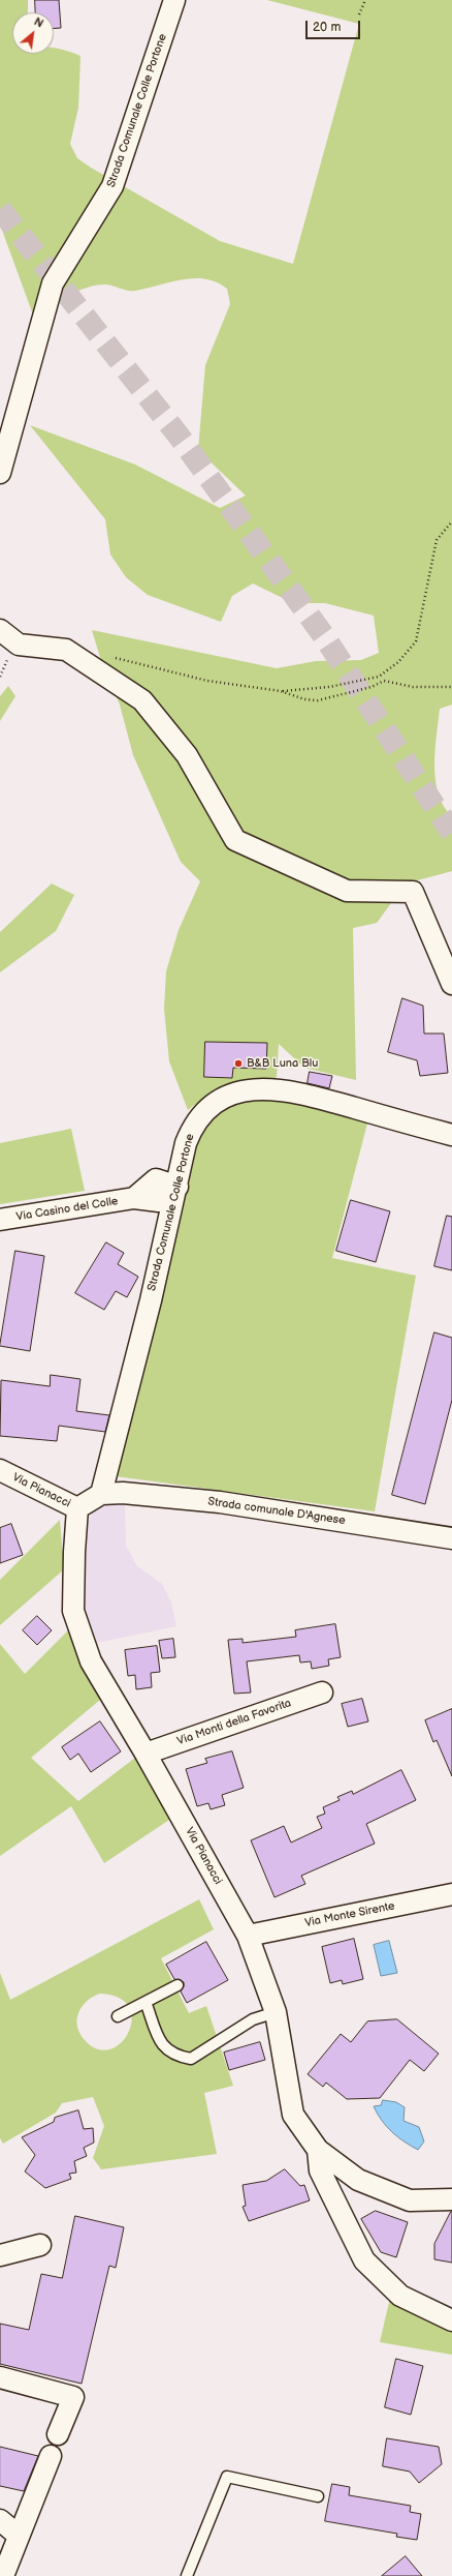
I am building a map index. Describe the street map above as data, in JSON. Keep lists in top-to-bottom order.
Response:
{
  "streets": {
    "street": [
      "Strada Comunale Colle Portone",
      "Via Casino del Colle",
      "Via Pianacci",
      "Strada comunale D'Agnese",
      "Via Monti della Favorita",
      "Via Monte Sirente"
    ]
  },
  "crossings": [
    ["Strada Comunale Colle Portone", "Via Casino del Colle"],
    ["Strada Comunale Colle Portone", "Strada comunale D'Agnese"],
    ["Via Pianacci", "Via Monti della Favorita"],
    ["Via Pianacci", "Via Monte Sirente"]
  ],
  "places": ["B&B Luna Blu"],
  "scale_bar": "20 m",
  "north": "top right"
}
